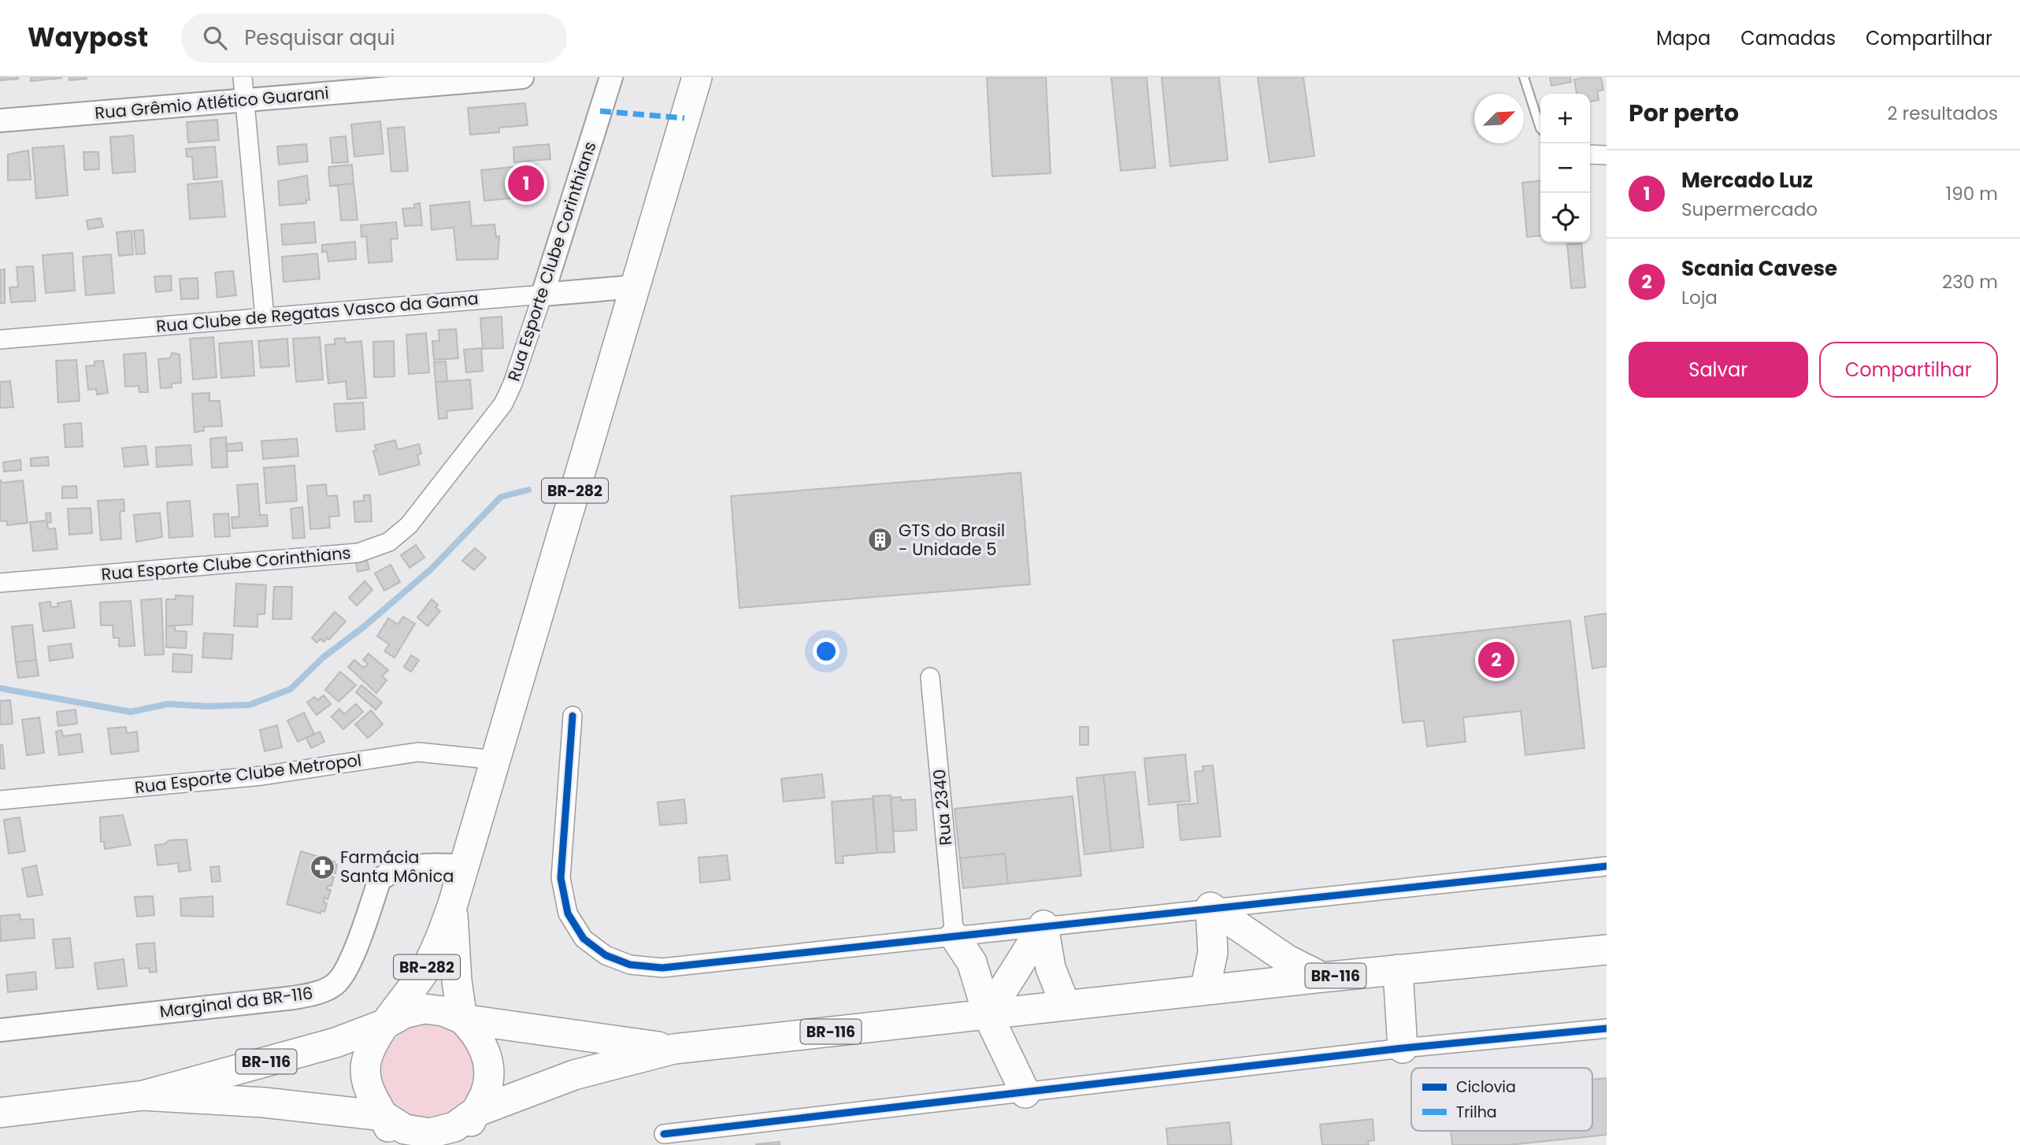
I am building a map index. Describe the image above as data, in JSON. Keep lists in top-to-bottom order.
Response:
{
  "streets": {
    "highway": ["BR-282", "BR-116"],
    "street": [
      "Rua Grêmio Atlético Guarani",
      "Rua Esporte Clube Corinthians",
      "Rua Clube de Regatas Vasco da Gama",
      "Rua Esporte Clube Metropol",
      "Rua 2340",
      "Marginal da BR-116"
    ]
  },
  "crossings": [
    ["Rua Esporte Clube Corinthians", "Rua Clube de Regatas Vasco da Gama"],
    ["Rua Clube de Regatas Vasco da Gama", "BR-282"],
    ["BR-282", "Rua Esporte Clube Metropol"],
    ["BR-282", "BR-116"],
    ["BR-282", "Marginal da BR-116"]
  ],
  "places": {
    "building": ["GTS do Brasil - Unidade 5"],
    "pharmacy": ["Farmácia Santa Mônica"]
  },
  "legend": ["Ciclovia", "Trilha"],
  "north": "top right",
  "page": {
    "header": "Waypost",
    "search": "Pesquisar aqui",
    "nav": ["Mapa", "Camadas", "Compartilhar"],
    "heading": ["Por perto", "2 resultados"],
    "map_buttons": ["+", "−"],
    "list": [
      {
        "mark": "1",
        "name": "Mercado Luz",
        "note": "Supermercado",
        "value": "190 m"
      },
      {
        "mark": "2",
        "name": "Scania Cavese",
        "note": "Loja",
        "value": "230 m"
      }
    ],
    "pins": ["1", "2"],
    "buttons": ["Salvar", "Compartilhar"]
  }
}
